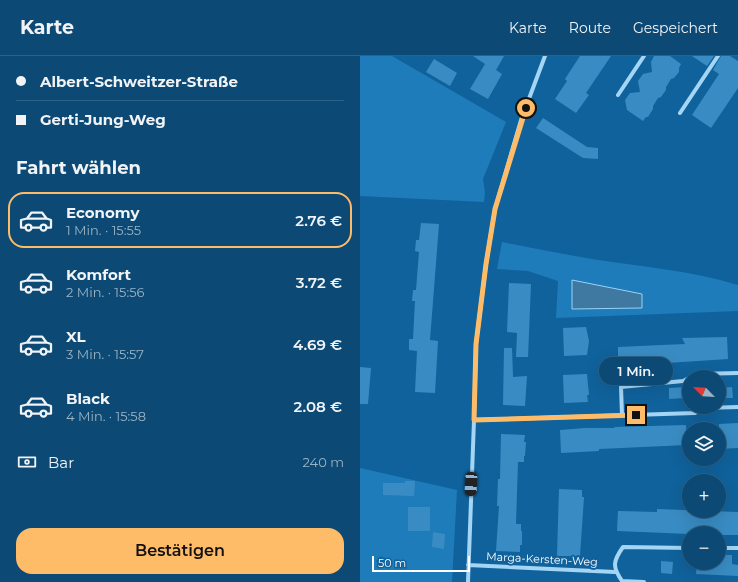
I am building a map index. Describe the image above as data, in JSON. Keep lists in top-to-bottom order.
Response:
{
  "streets": {
    "street": ["Marga-Kersten-Weg"]
  },
  "scale_bar": "50 m",
  "north": "top left",
  "page": {
    "header": "Karte",
    "nav": ["Karte", "Route", "Gespeichert"],
    "banner": ["Albert-Schweitzer-Straße", "Gerti-Jung-Weg"],
    "heading": "Fahrt wählen",
    "list": [
      {
        "name": "Economy",
        "note": "1 Min. · 15:55",
        "value": "2.76 €"
      },
      {
        "name": "Komfort",
        "note": "2 Min. · 15:56",
        "value": "3.72 €"
      },
      {
        "name": "XL",
        "note": "3 Min. · 15:57",
        "value": "4.69 €"
      },
      {
        "name": "Black",
        "note": "4 Min. · 15:58",
        "value": "2.08 €"
      }
    ],
    "bubble": "1 Min.",
    "map_buttons": ["+", "−"],
    "pay": ["Bar", "240 m"],
    "buttons": "Bestätigen",
    "scale": "50 m"
  }
}
